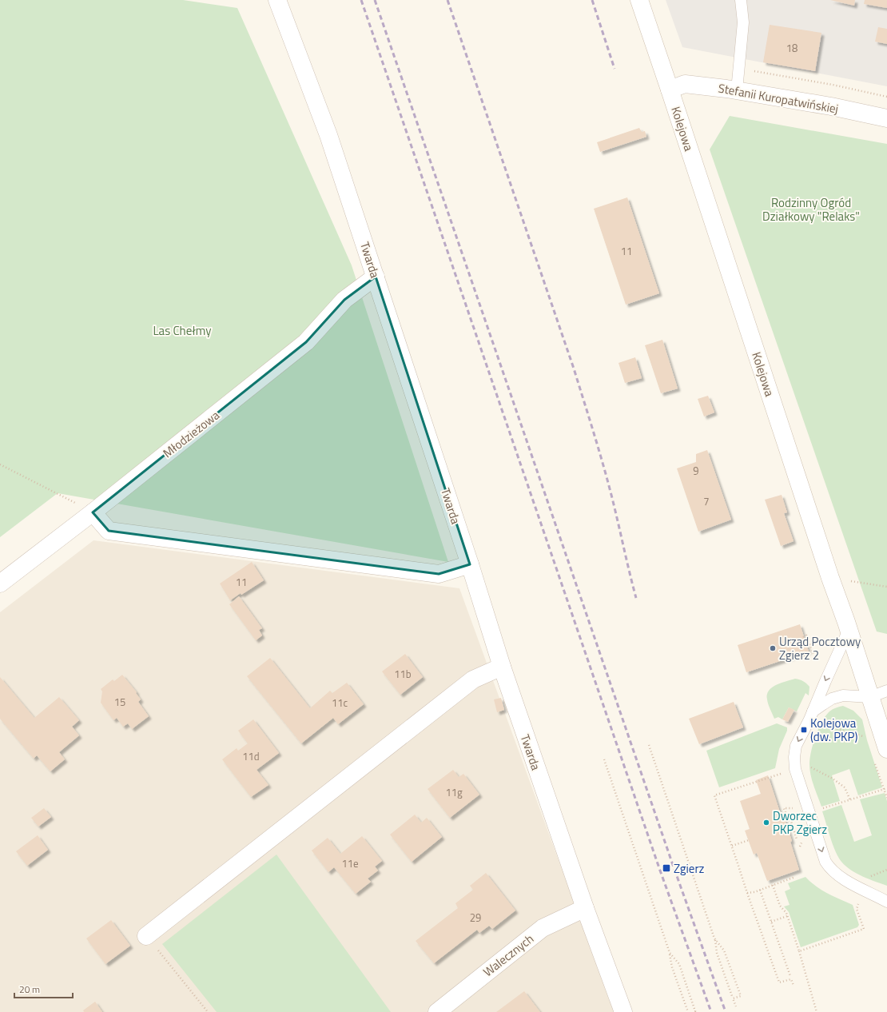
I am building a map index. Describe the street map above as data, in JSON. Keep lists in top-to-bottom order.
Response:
{
  "streets": {
    "street": [
      "Stefanii Kuropatwińskiej",
      "Kolejowa",
      "Twarda",
      "Młodzieżowa",
      "Walecznych"
    ]
  },
  "crossings": [
    ["Stefanii Kuropatwińskiej", "Kolejowa"],
    ["Twarda", "Młodzieżowa"],
    ["Twarda", "Walecznych"]
  ],
  "parks": ["Rodzinny Ogród Działkowy \"Relaks\"", "Las Chełmy"],
  "places": {
    "other": ["Urząd Pocztowy Zgierz 2", "Dworzec PKP Zgierz"],
    "transit": ["Kolejowa (dw. PKP)", "Zgierz"]
  },
  "house_numbers": [
    "18",
    "11",
    "9",
    "7",
    "11",
    "11b",
    "15",
    "11c",
    "11d",
    "11g",
    "11e",
    "29"
  ],
  "scale_bar": "20 m"
}
